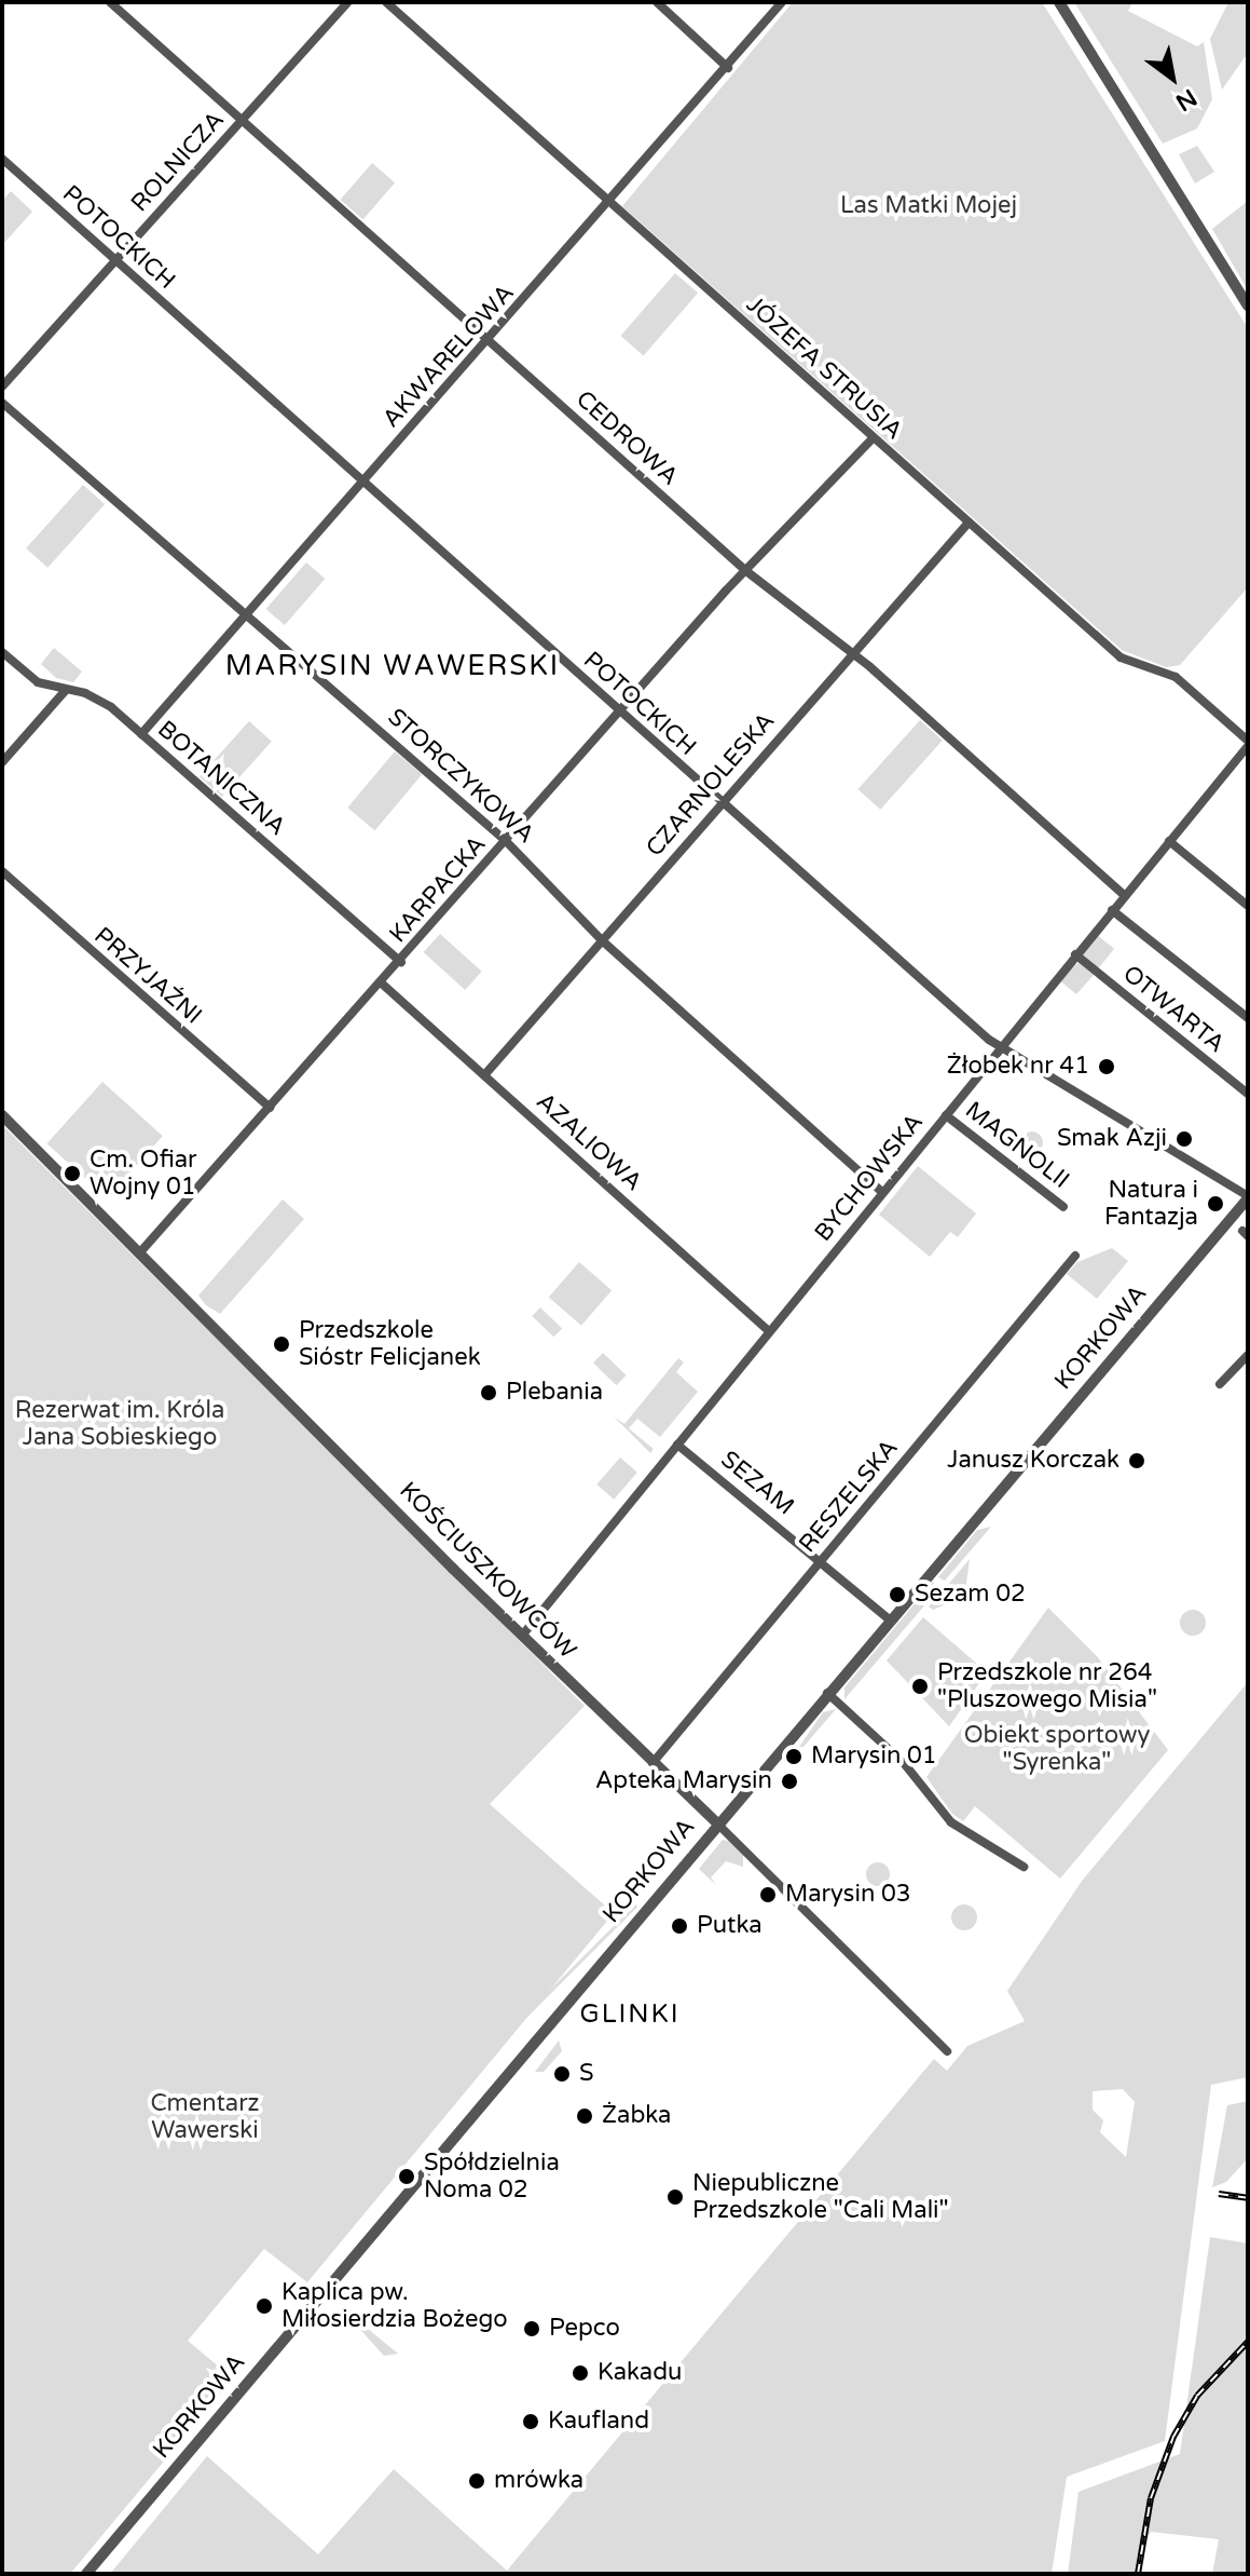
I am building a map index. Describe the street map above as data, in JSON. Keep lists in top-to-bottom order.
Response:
{
  "streets": {
    "street": [
      "ROLNICZA",
      "POTOCKICH",
      "AKWARELOWA",
      "JÓZEFA STRUSIA",
      "CEDROWA",
      "STORCZYKOWA",
      "BOTANICZNA",
      "CZARNOLESKA",
      "KARPACKA",
      "PRZYJAŹNI",
      "OTWARTA",
      "AZALIOWA",
      "MAGNOLII",
      "BYCHOWSKA",
      "KORKOWA",
      "SEZAM",
      "RESZELSKA",
      "KOŚCIUSZKOWCÓW"
    ]
  },
  "crossings": [
    ["ROLNICZA", "POTOCKICH"],
    ["ROLNICZA", "CEDROWA"],
    ["POTOCKICH", "AKWARELOWA"],
    ["POTOCKICH", "CZARNOLESKA"],
    ["POTOCKICH", "KARPACKA"],
    ["POTOCKICH", "BYCHOWSKA"],
    ["POTOCKICH", "KORKOWA"],
    ["AKWARELOWA", "JÓZEFA STRUSIA"],
    ["AKWARELOWA", "CEDROWA"],
    ["AKWARELOWA", "STORCZYKOWA"],
    ["AKWARELOWA", "BOTANICZNA"],
    ["JÓZEFA STRUSIA", "CZARNOLESKA"],
    ["JÓZEFA STRUSIA", "KARPACKA"],
    ["JÓZEFA STRUSIA", "BYCHOWSKA"],
    ["CEDROWA", "CZARNOLESKA"],
    ["CEDROWA", "KARPACKA"],
    ["CEDROWA", "BYCHOWSKA"],
    ["STORCZYKOWA", "CZARNOLESKA"],
    ["STORCZYKOWA", "KARPACKA"],
    ["STORCZYKOWA", "BYCHOWSKA"],
    ["BOTANICZNA", "KARPACKA"],
    ["CZARNOLESKA", "AZALIOWA"],
    ["KARPACKA", "PRZYJAŹNI"],
    ["KARPACKA", "AZALIOWA"],
    ["KARPACKA", "KOŚCIUSZKOWCÓW"],
    ["OTWARTA", "BYCHOWSKA"],
    ["AZALIOWA", "BYCHOWSKA"],
    ["MAGNOLII", "BYCHOWSKA"],
    ["BYCHOWSKA", "SEZAM"],
    ["BYCHOWSKA", "KOŚCIUSZKOWCÓW"],
    ["KORKOWA", "SEZAM"],
    ["KORKOWA", "KOŚCIUSZKOWCÓW"],
    ["SEZAM", "RESZELSKA"],
    ["RESZELSKA", "KOŚCIUSZKOWCÓW"]
  ],
  "districts": ["MARYSIN WAWERSKI", "GLINKI"],
  "parks": [
    "Las Matki Mojej",
    "Rezerwat im. Króla Jana Sobieskiego",
    "Obiekt sportowy \"Syrenka\"",
    "Cmentarz Wawerski"
  ],
  "places": [
    "Żłobek nr 41",
    "Smak Azji",
    "Cm. Ofiar Wojny 01",
    "Natura i Fantazja",
    "Przedszkole Sióstr Felicjanek",
    "Plebania",
    "Janusz Korczak",
    "Sezam 02",
    "Przedszkole nr 264 \"Pluszowego Misia\"",
    "Marysin 01",
    "Apteka Marysin",
    "Marysin 03",
    "Putka",
    "S",
    "Żabka",
    "Spółdzielnia Noma 02",
    "Niepubliczne Przedszkole \"Cali Mali\"",
    "Kaplica pw. Miłosierdzia Bożego",
    "Pepco",
    "Kakadu",
    "Kaufland",
    "mrówka"
  ],
  "north": "bottom right"
}
